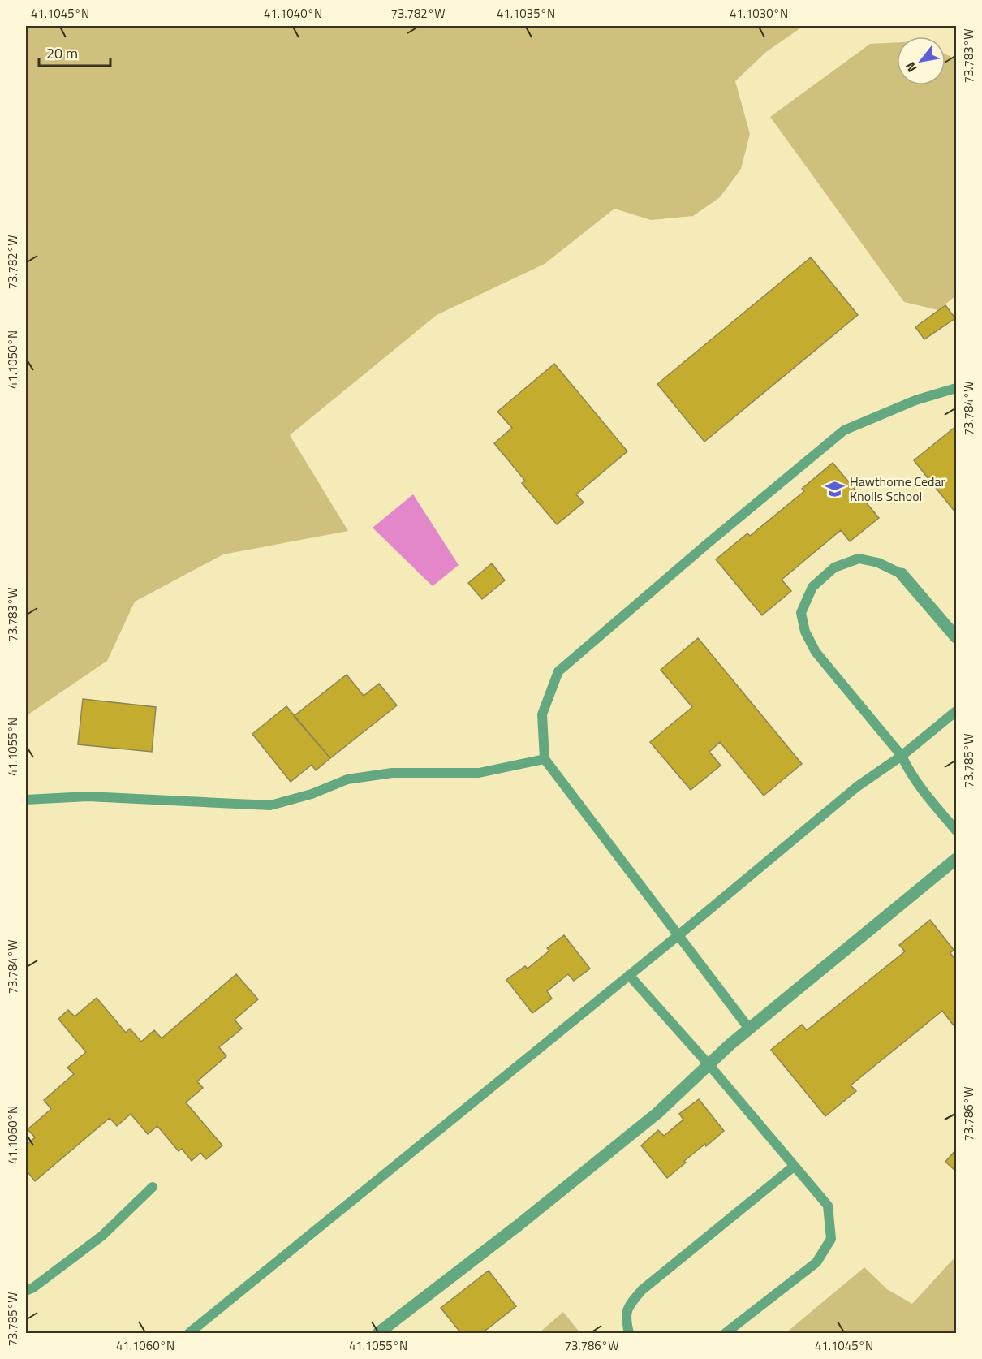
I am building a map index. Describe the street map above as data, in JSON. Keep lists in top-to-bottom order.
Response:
{
  "places": {
    "school or university": ["Hawthorne Cedar Knolls School"]
  },
  "scale_bar": "20 m",
  "north": "bottom left",
  "coordinates": [
    "41.1045°N",
    "41.1040°N",
    "73.782°W",
    "41.1035°N",
    "41.1030°N",
    "73.783°W",
    "41.1050°N",
    "73.784°W",
    "41.1055°N",
    "73.785°W",
    "73.786°W",
    "41.1060°N"
  ]
}
